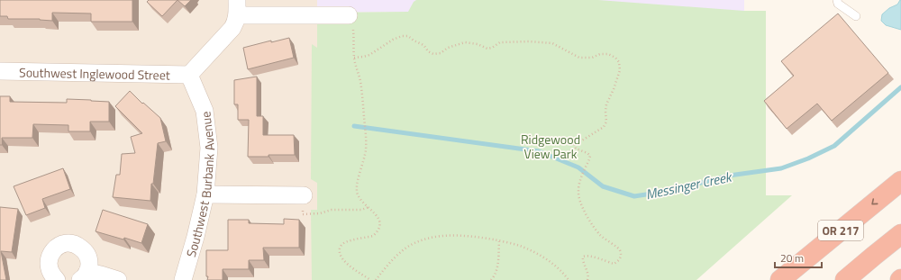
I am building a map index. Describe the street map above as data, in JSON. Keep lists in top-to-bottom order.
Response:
{
  "streets": {
    "highway": ["OR 217"],
    "street": ["Southwest Inglewood Street", "Southwest Burbank Avenue"]
  },
  "crossings": [
    ["Southwest Inglewood Street", "Southwest Burbank Avenue"]
  ],
  "water": ["Messinger Creek"],
  "parks": ["Ridgewood View Park"],
  "scale_bar": "20 m"
}
